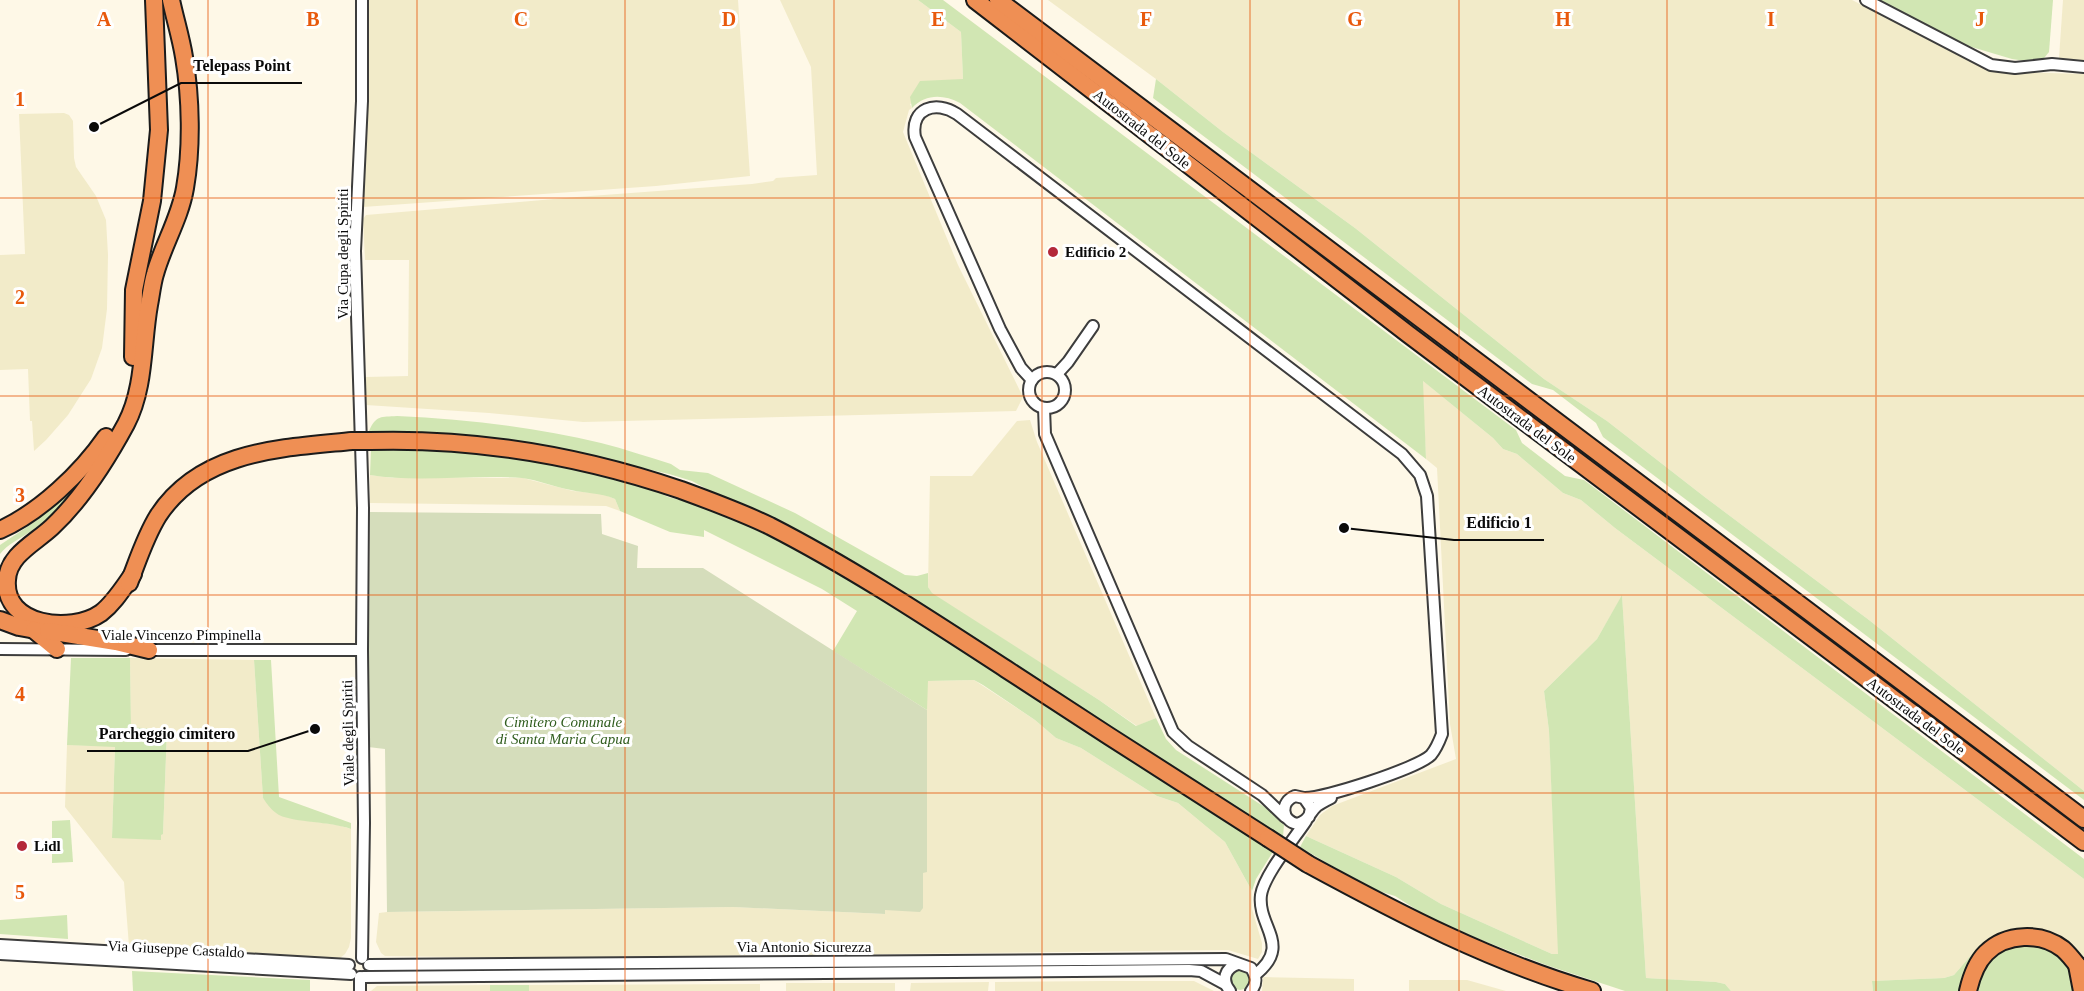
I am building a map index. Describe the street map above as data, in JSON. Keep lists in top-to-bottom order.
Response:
{
  "streets": {
    "highway": ["Autostrada del Sole"],
    "street": [
      "Via Cupa degli Spiriti",
      "Viale Vincenzo Pimpinella",
      "Viale degli Spiriti",
      "Via Antonio Sicurezza",
      "Via Giuseppe Castaldo"
    ]
  },
  "crossings": [
    ["Via Cupa degli Spiriti", "Viale degli Spiriti"],
    ["Viale Vincenzo Pimpinella", "Viale degli Spiriti"],
    ["Viale degli Spiriti", "Via Antonio Sicurezza"],
    ["Via Antonio Sicurezza", "Via Giuseppe Castaldo"]
  ],
  "parks": ["Cimitero Comunale di Santa Maria Capua"],
  "places": [
    "Telepass Point",
    "Edificio 2",
    "Edificio 1",
    "Parcheggio cimitero",
    "Lidl"
  ],
  "grid": {
    "columns": [
      "A",
      "B",
      "C",
      "D",
      "E",
      "F",
      "G",
      "H",
      "I",
      "J"
    ],
    "rows": [
      "1",
      "2",
      "3",
      "4",
      "5"
    ]
  }
}
